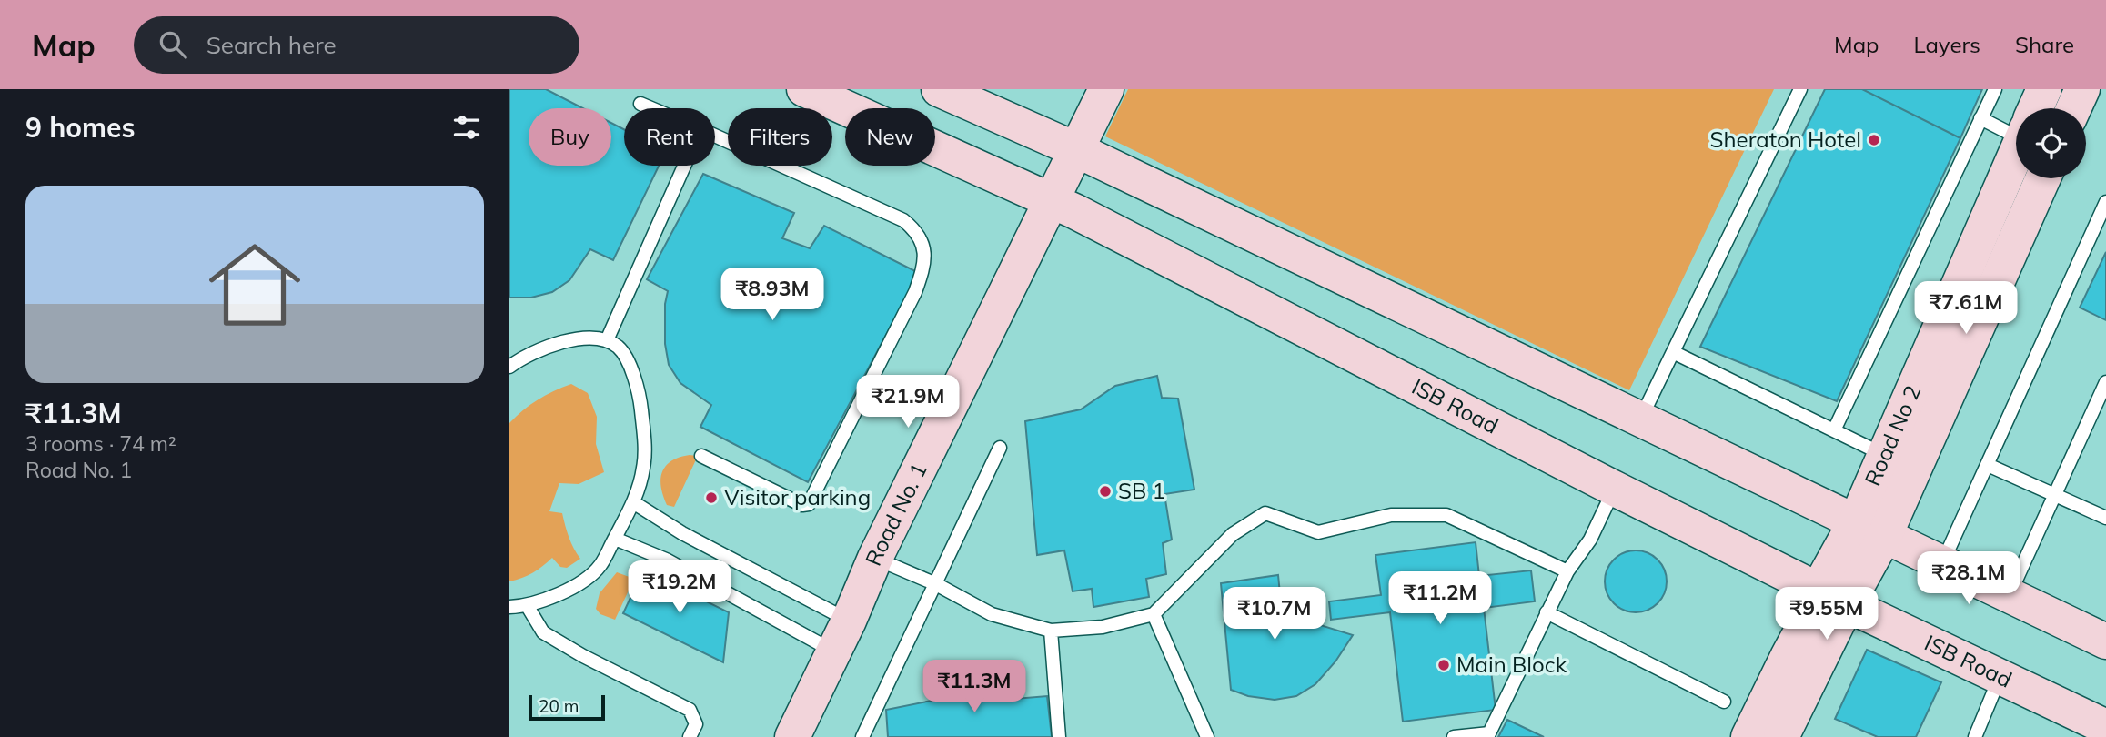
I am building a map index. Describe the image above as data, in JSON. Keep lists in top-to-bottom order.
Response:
{
  "streets": {
    "main road": ["ISB Road", "Road No 2", "Road No. 1"]
  },
  "crossings": [
    ["ISB Road", "Road No 2"],
    ["ISB Road", "Road No. 1"]
  ],
  "places": [
    "Sheraton Hotel",
    "SB 1",
    "Visitor parking",
    "Main Block"
  ],
  "scale_bar": "20 m",
  "page": {
    "header": "Map",
    "search": "Search here",
    "nav": ["Map", "Layers", "Share"],
    "heading": "9 homes",
    "chip": [
      "Buy",
      "Rent",
      "Filters",
      "New"
    ],
    "list": [
      {
        "name": "₹11.3M",
        "note": "3 rooms · 74 m² · Road No. 1"
      }
    ],
    "price": [
      "₹8.93M",
      "₹7.61M",
      "₹21.9M",
      "₹28.1M",
      "₹19.2M",
      "₹11.2M",
      "₹10.7M",
      "₹9.55M",
      "₹11.3M"
    ],
    "scale": "20 m"
  }
}
